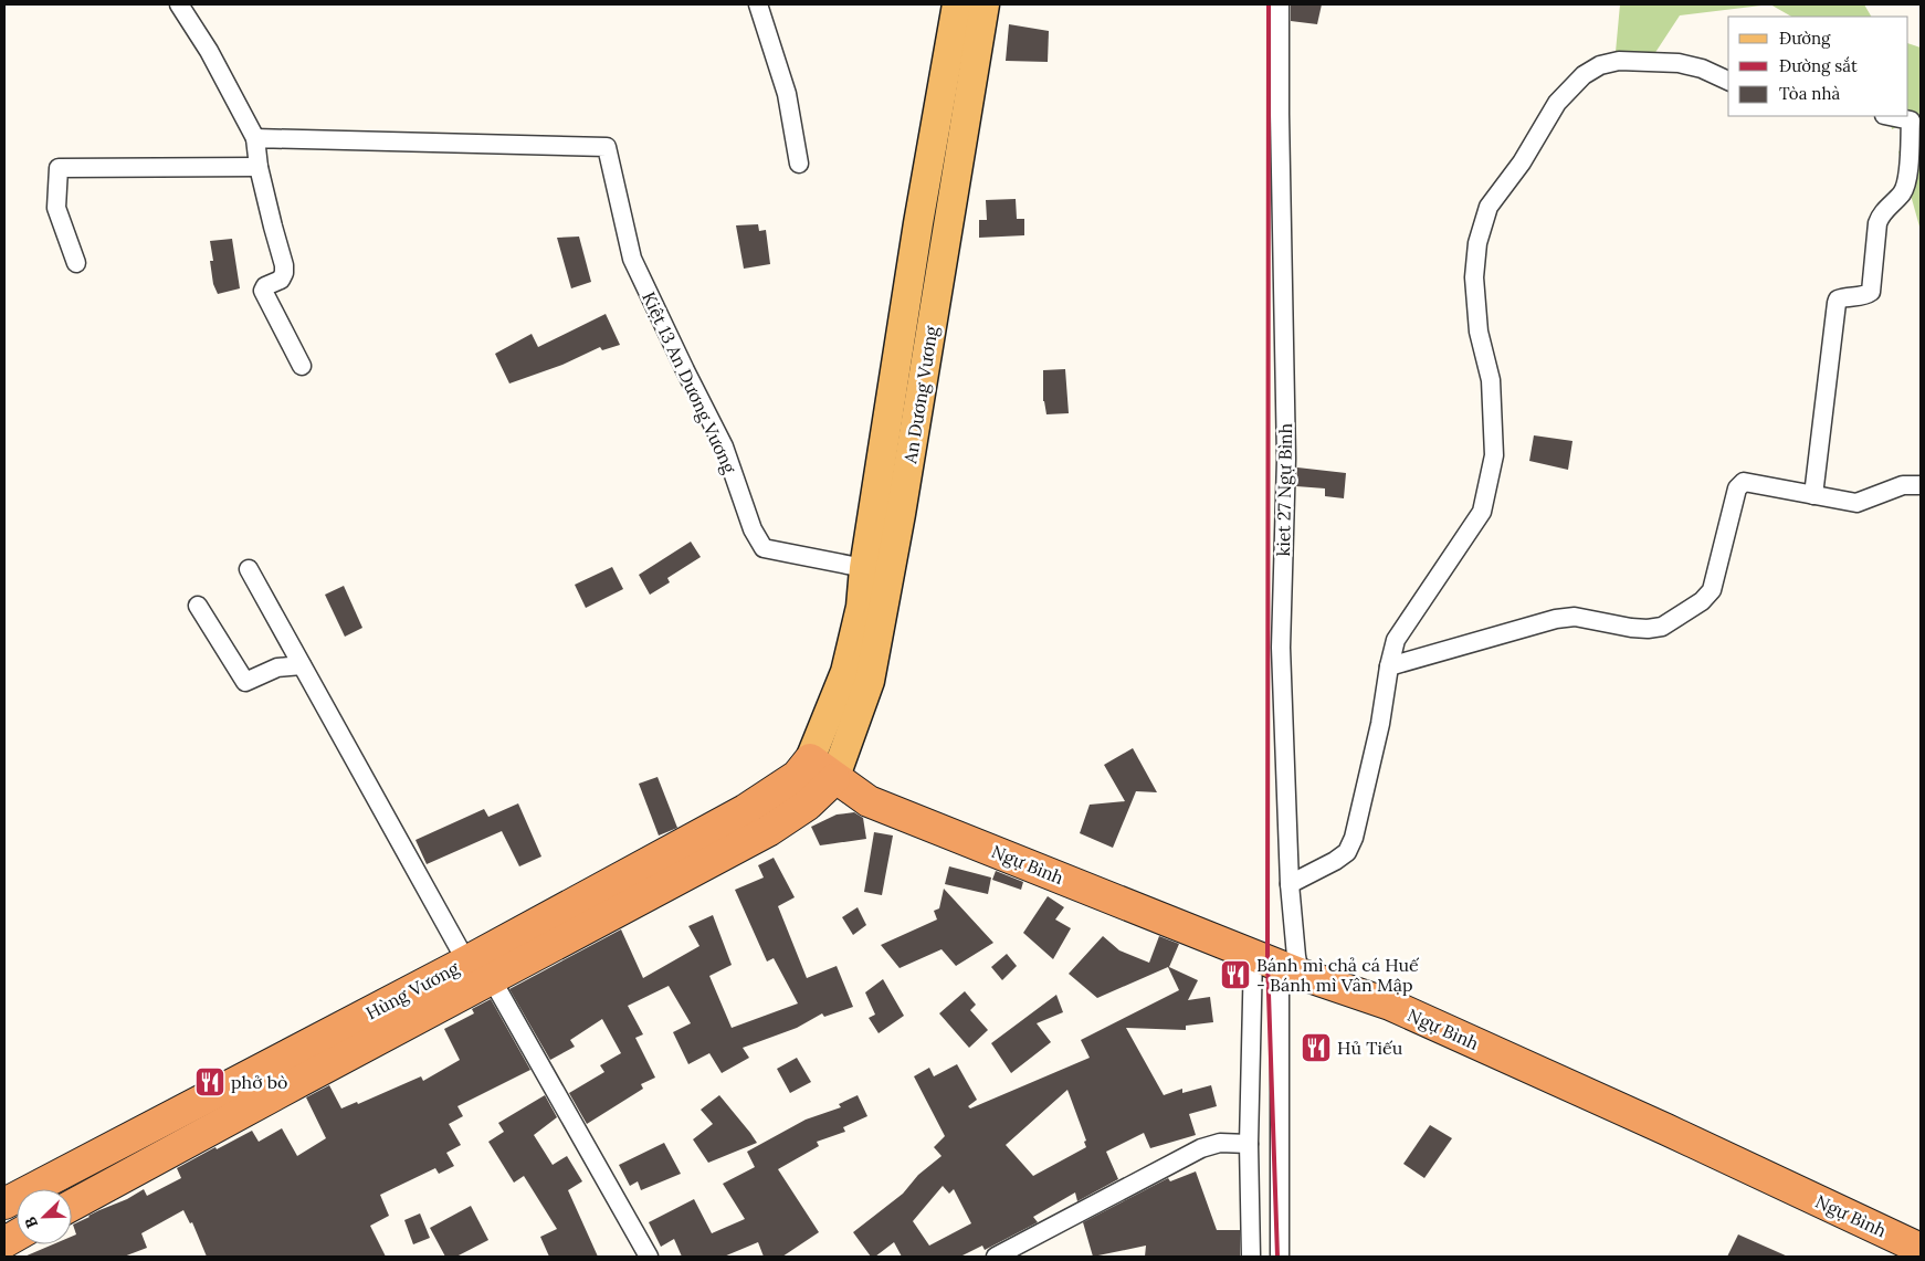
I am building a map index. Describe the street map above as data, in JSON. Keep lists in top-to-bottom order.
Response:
{
  "streets": {
    "highway": ["Ngự Bình", "Hùng Vương"],
    "main road": ["An Dương Vương"],
    "street": ["Kiệt 13 An Dương Vương", "kiet 27 Ngự Bình"]
  },
  "crossings": [
    ["Kiệt 13 An Dương Vương", "An Dương Vương"],
    ["An Dương Vương", "Ngự Bình"],
    ["An Dương Vương", "Hùng Vương"],
    ["kiet 27 Ngự Bình", "Ngự Bình"],
    ["Ngự Bình", "Hùng Vương"]
  ],
  "places": {
    "restaurant": ["Bánh mì chả cá Huế - Bánh mì Vân Mập", "Hủ Tiếu", "phở bò"]
  },
  "legend": ["Đường", "Đường sắt", "Tòa nhà"],
  "north": "bottom left"
}
